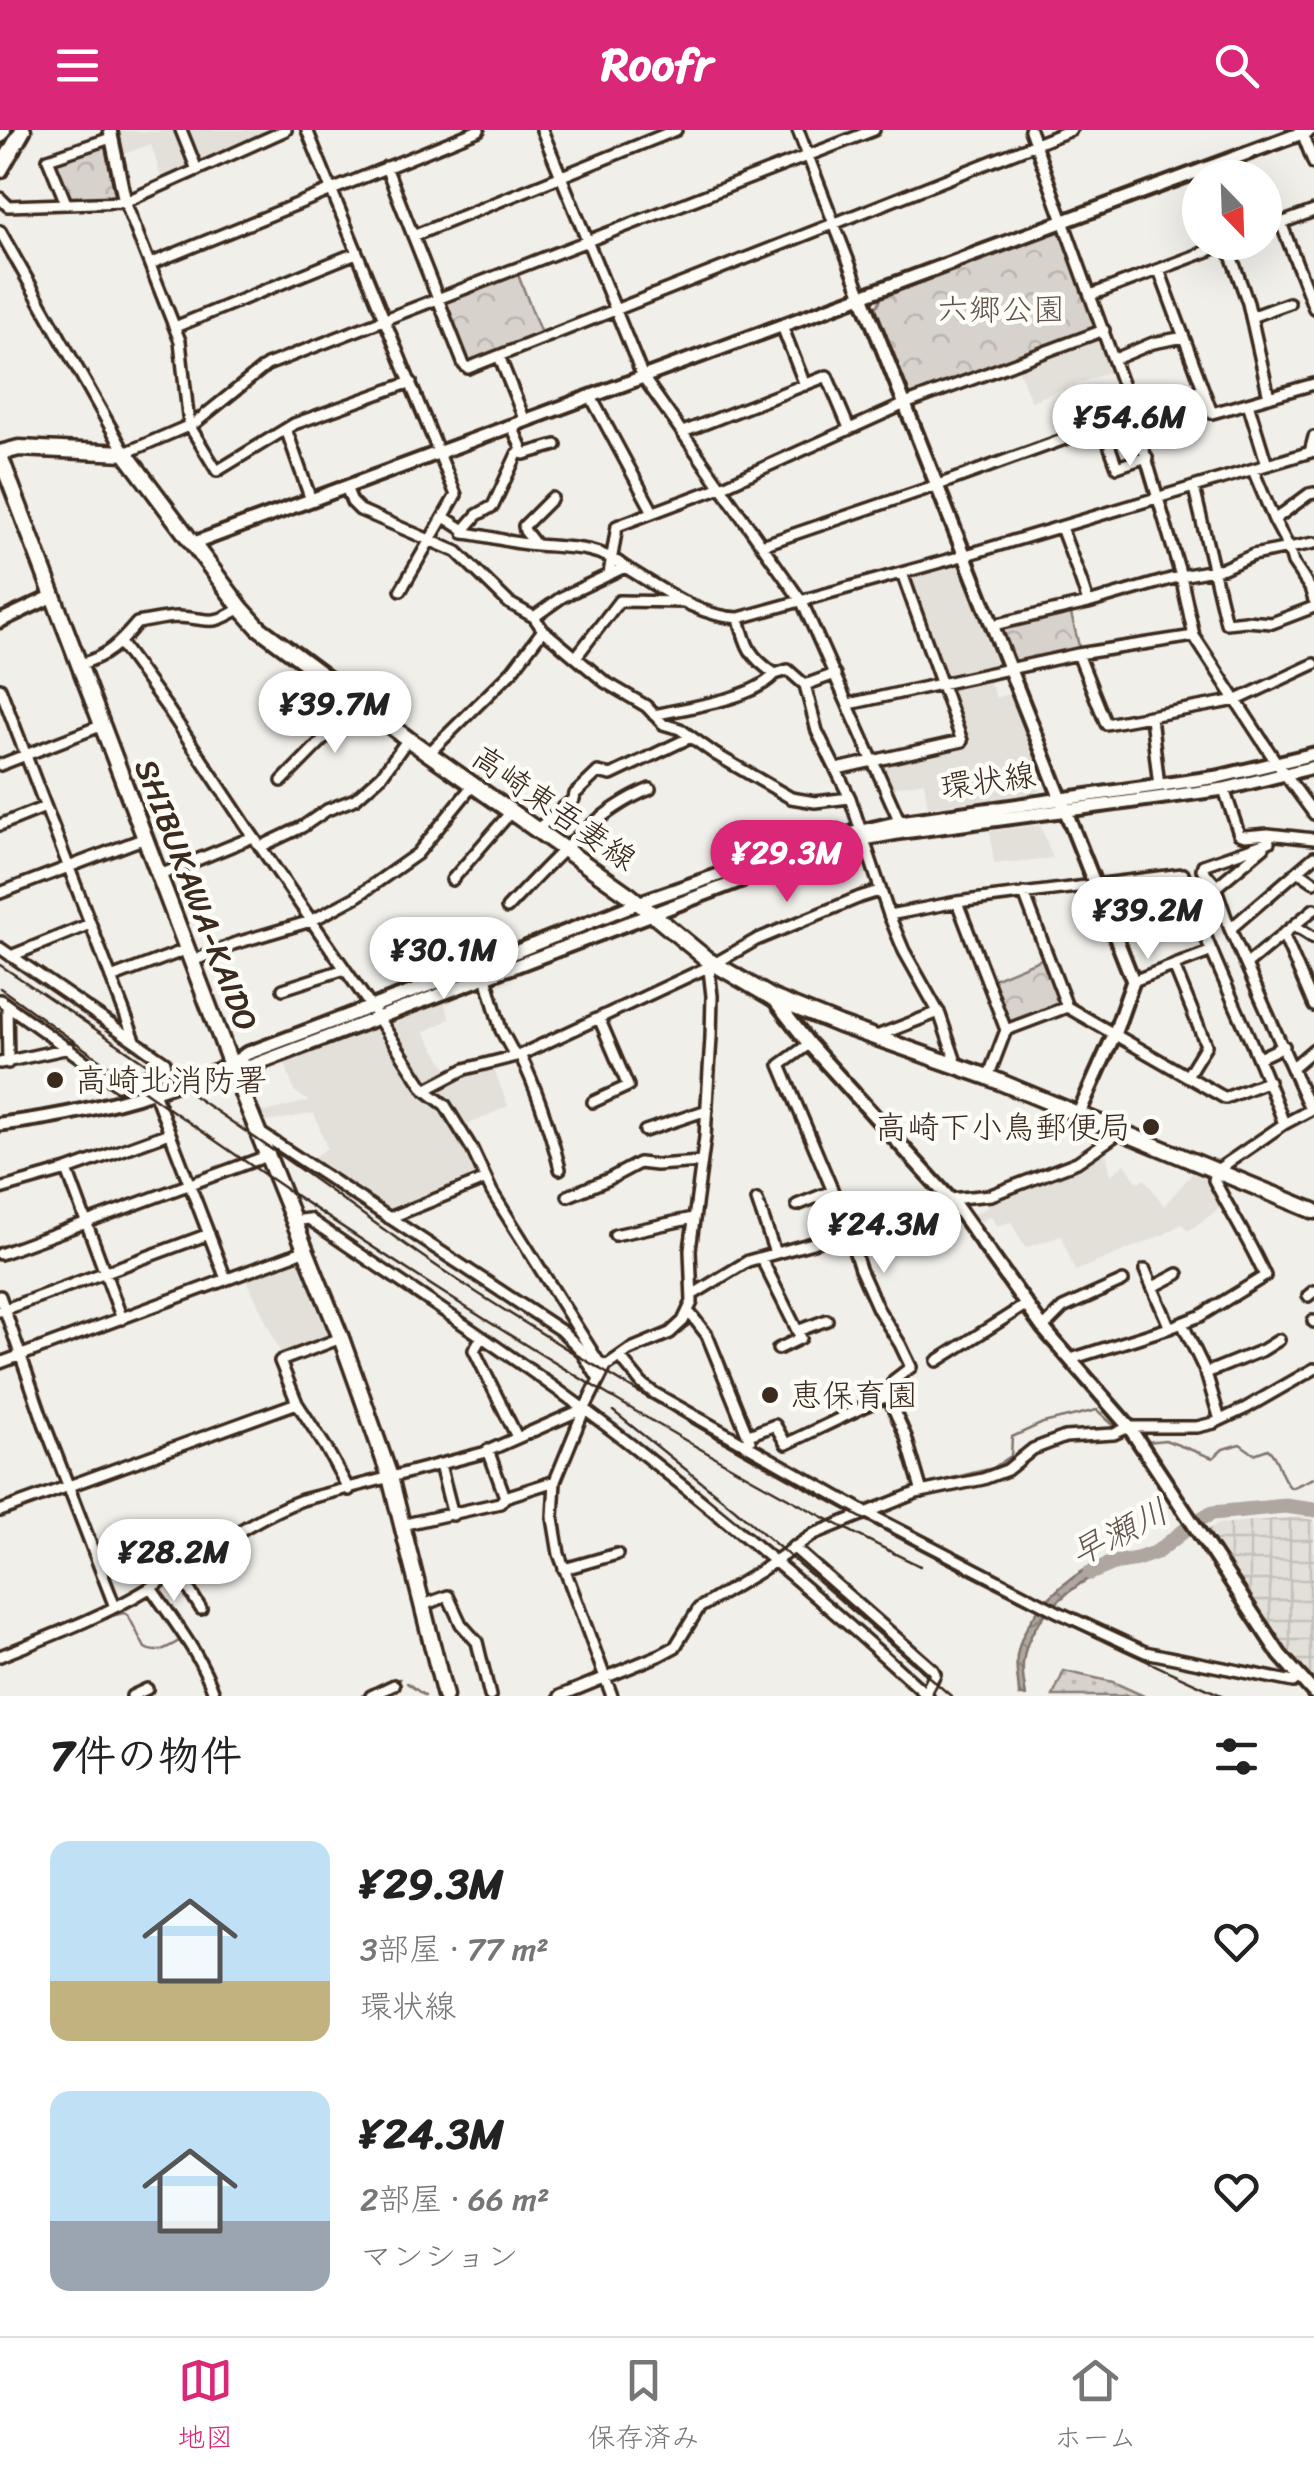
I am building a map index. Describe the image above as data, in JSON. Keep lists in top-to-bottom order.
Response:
{
  "streets": {
    "main road": ["高崎東吾妻線", "SHIBUKAWA-KAIDO"],
    "street": ["環状線"]
  },
  "crossings": [
    ["環状線", "高崎東吾妻線"],
    ["環状線", "SHIBUKAWA-KAIDO"]
  ],
  "water": ["早瀬川"],
  "parks": ["六郷公園"],
  "places": ["高崎北消防署", "高崎下小鳥郵便局", "恵保育園"],
  "north": "bottom right",
  "page": {
    "header": "Roofr",
    "price": [
      "¥54.6M",
      "¥39.7M",
      "¥29.3M",
      "¥39.2M",
      "¥30.1M",
      "¥24.3M",
      "¥28.2M"
    ],
    "heading": "7件の物件",
    "list": [
      {
        "name": "¥29.3M",
        "note": "3部屋 · 77 m² · 環状線"
      },
      {
        "name": "¥24.3M",
        "note": "2部屋 · 66 m² · マンション"
      }
    ],
    "tabs": ["地図", "保存済み", "ホーム"]
  }
}
